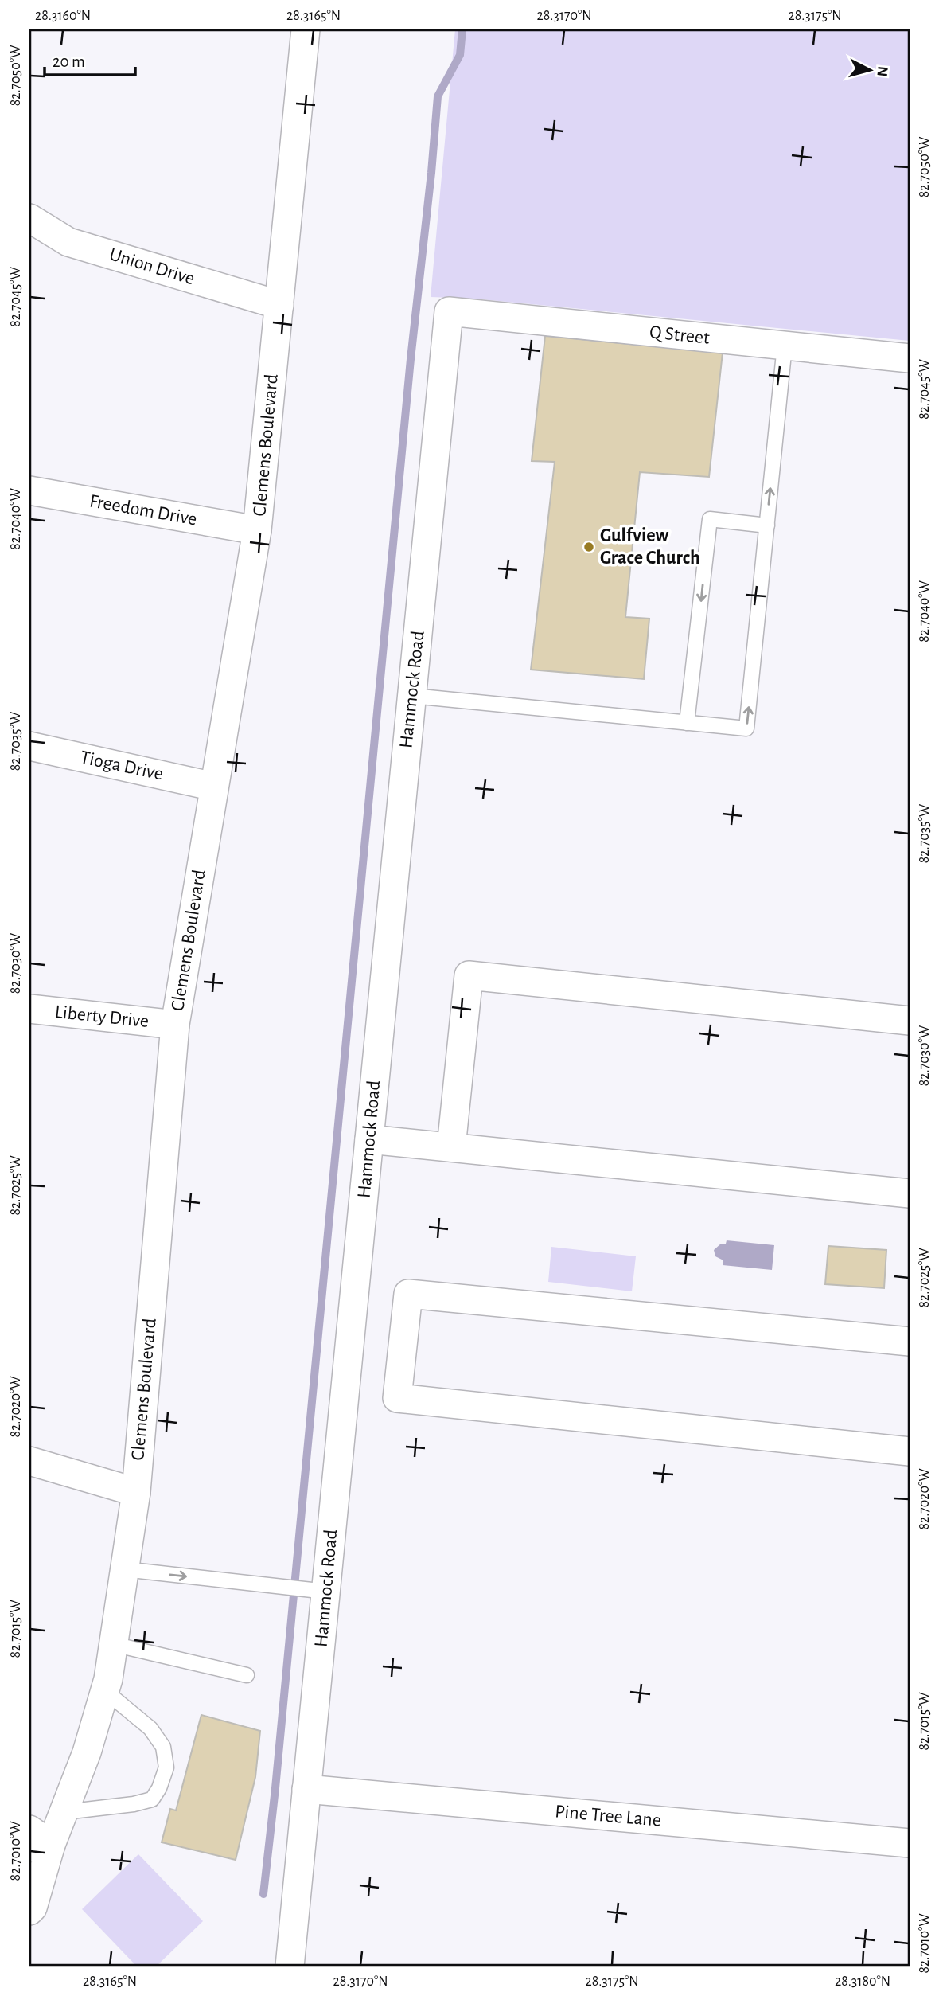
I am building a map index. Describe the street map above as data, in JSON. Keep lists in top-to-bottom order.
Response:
{
  "streets": {
    "street": [
      "Union Drive",
      "Q Street",
      "Clemens Boulevard",
      "Freedom Drive",
      "Hammock Road",
      "Tioga Drive",
      "Liberty Drive",
      "Pine Tree Lane"
    ]
  },
  "crossings": [
    ["Union Drive", "Clemens Boulevard"],
    ["Q Street", "Hammock Road"],
    ["Clemens Boulevard", "Freedom Drive"],
    ["Clemens Boulevard", "Tioga Drive"],
    ["Clemens Boulevard", "Liberty Drive"],
    ["Hammock Road", "Pine Tree Lane"]
  ],
  "places": ["Gulfview Grace Church"],
  "scale_bar": "20 m",
  "north": "right",
  "coordinates": [
    "28.3160°N",
    "28.3165°N",
    "28.3170°N",
    "28.3175°N",
    "82.7050°W",
    "82.7045°W",
    "82.7040°W",
    "82.7035°W",
    "82.7030°W",
    "82.7025°W",
    "82.7020°W",
    "82.7015°W",
    "82.7010°W",
    "28.3180°N"
  ]
}
